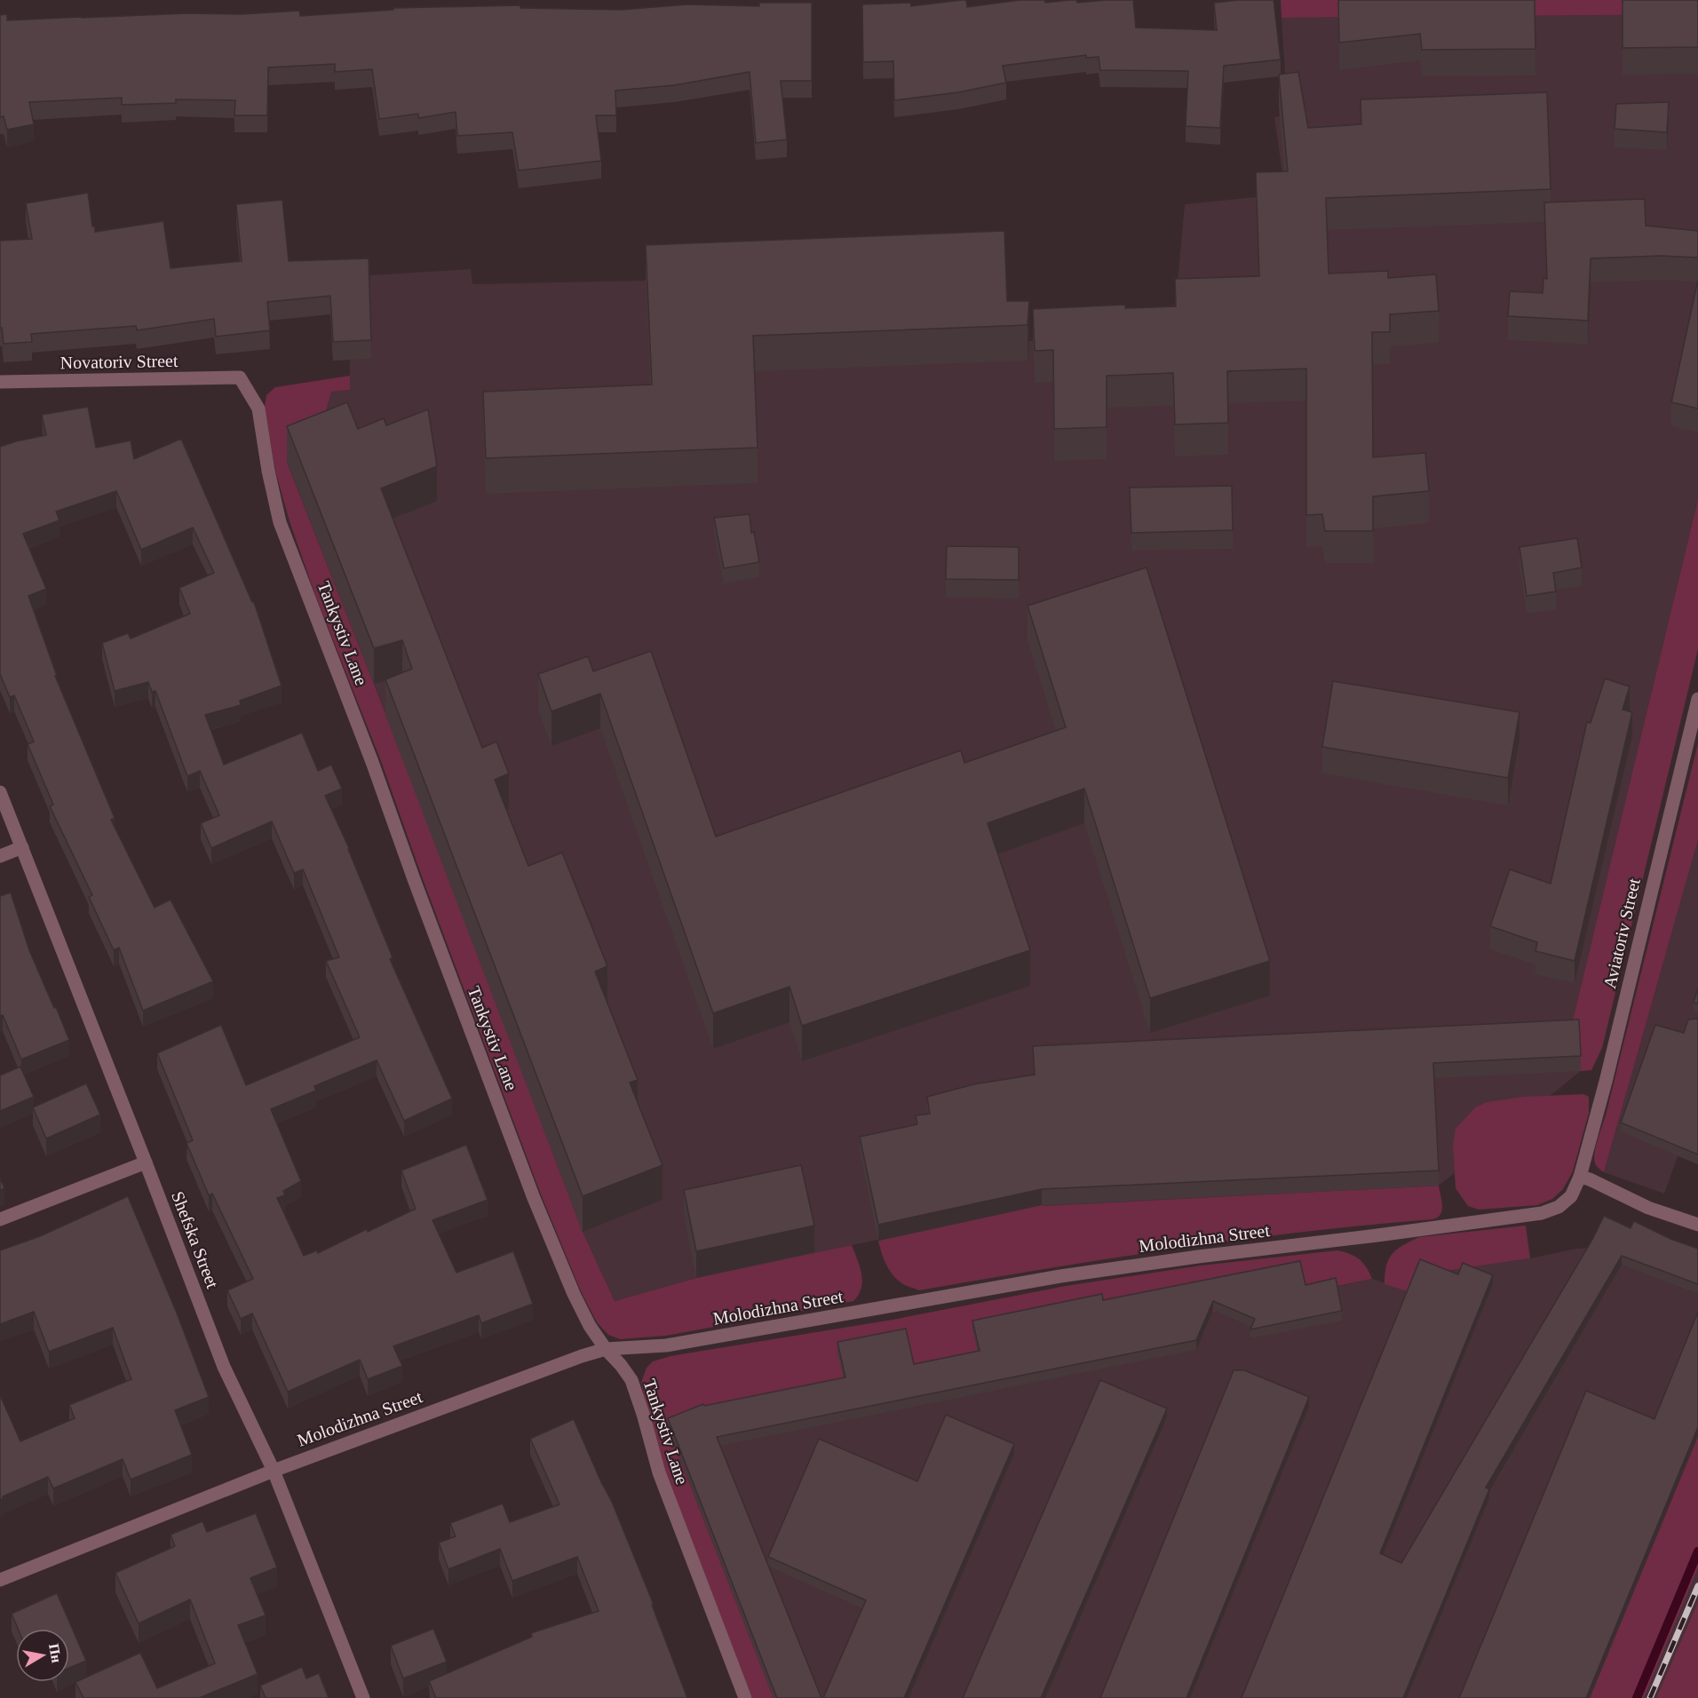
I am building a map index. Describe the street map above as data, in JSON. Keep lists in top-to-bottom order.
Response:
{
  "streets": {
    "street": [
      "Novatoriv Street",
      "Tankystiv Lane",
      "Aviatoriv Street",
      "Molodizhna Street",
      "Shefska Street"
    ]
  },
  "crossings": [
    ["Novatoriv Street", "Tankystiv Lane"],
    ["Tankystiv Lane", "Molodizhna Street"],
    ["Aviatoriv Street", "Molodizhna Street"],
    ["Molodizhna Street", "Shefska Street"]
  ],
  "north": "right"
}
